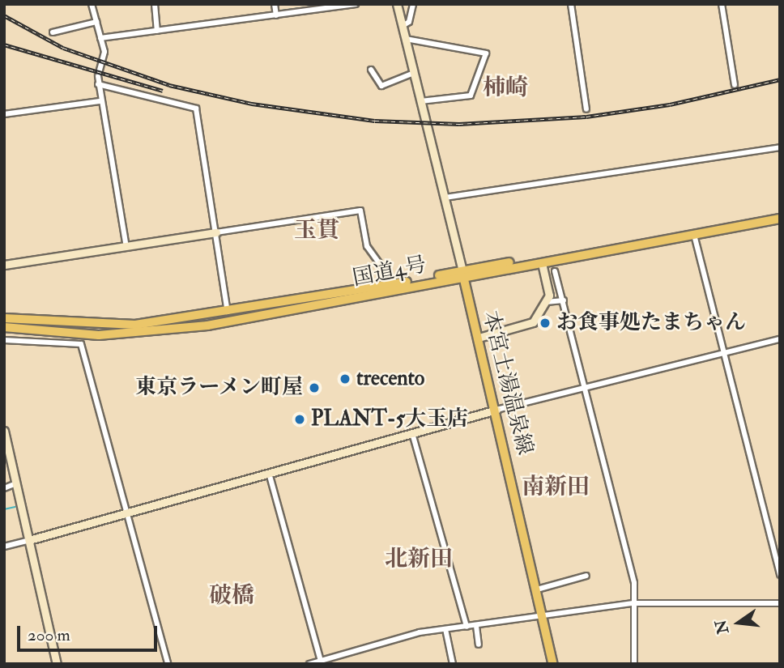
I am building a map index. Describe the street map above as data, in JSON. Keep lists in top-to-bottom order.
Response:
{
  "streets": {
    "highway": ["国道4号"],
    "main road": ["本宮土湯温泉線"]
  },
  "crossings": [
    ["国道4号", "本宮土湯温泉線"]
  ],
  "districts": [
    "柿崎",
    "玉貫",
    "南新田",
    "北新田",
    "破橋"
  ],
  "places": [
    "お食事処たまちゃん",
    "trecento",
    "東京ラーメン町屋",
    "PLANT-5大玉店"
  ],
  "scale_bar": "200 m",
  "north": "left"
}
